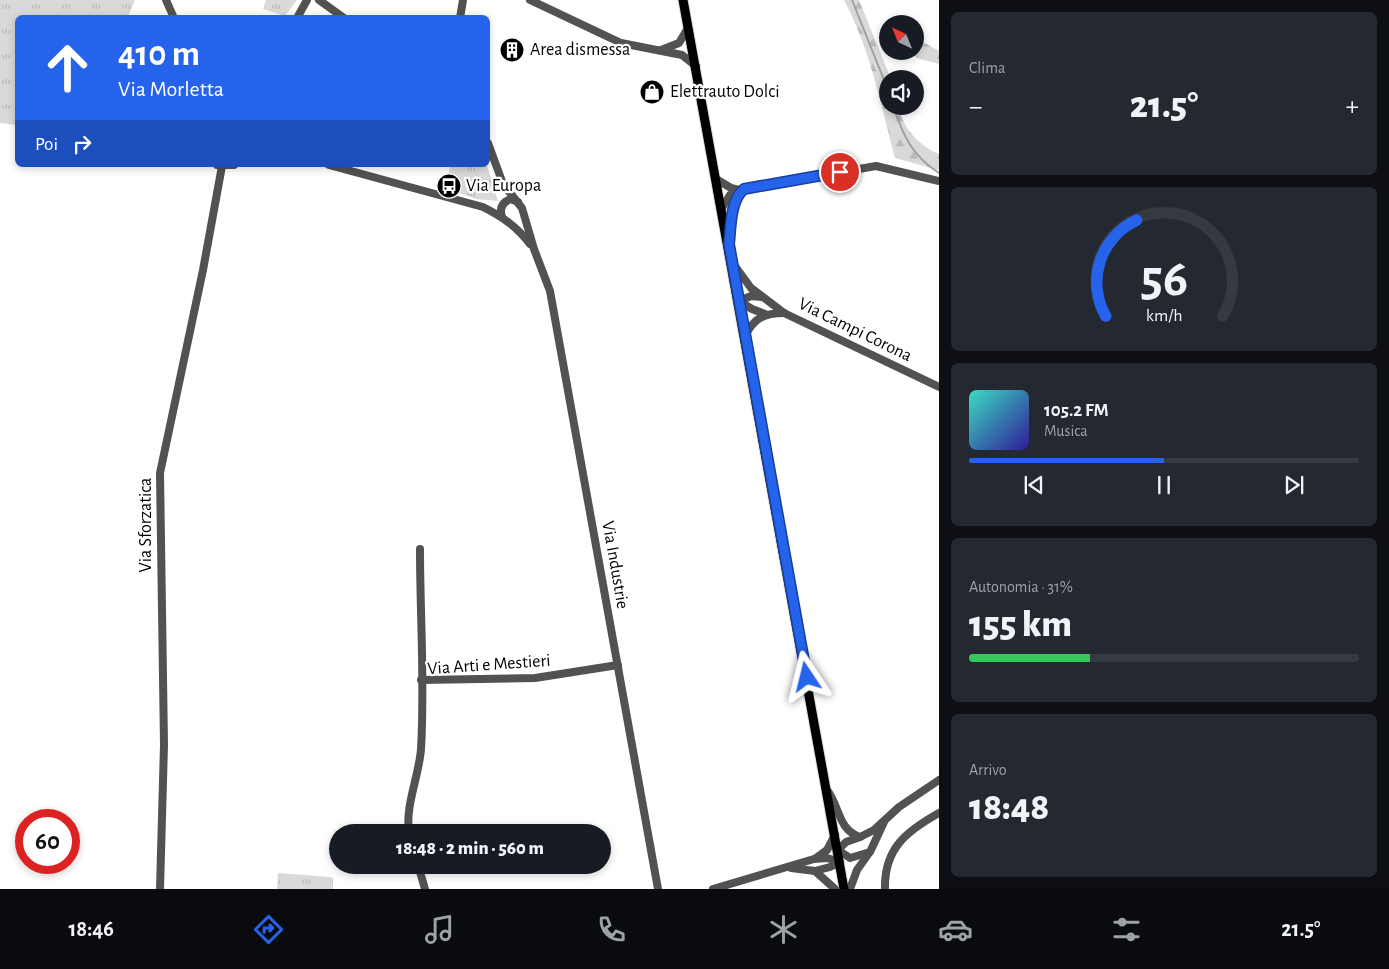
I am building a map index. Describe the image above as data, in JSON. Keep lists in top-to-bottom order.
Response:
{
  "streets": {
    "street": [
      "Via Campi Corona",
      "Via Sforzatica",
      "Via Industrie",
      "Via Arti e Mestieri"
    ]
  },
  "crossings": [
    ["Via Industrie", "Via Arti e Mestieri"]
  ],
  "places": {
    "building": ["Area dismessa"],
    "shop": ["Elettrauto Dolci"],
    "bus stop": ["Via Europa"]
  },
  "north": "top left",
  "page": {
    "tile": [
      "Clima",
      ["Autonomia · 31%", "155 km"],
      ["Arrivo", "18:48"]
    ],
    "turn": ["410 m", "Via Morletta"],
    "heat": ["−", "21.5°", "+"],
    "then": "Poi",
    "song": ["105.2 FM", "Musica"],
    "limit": "60",
    "trip": "18:48 · 2 min · 560 m",
    "tabs": ["18:46", "21.5°"],
    "gauge": ["56", "km/h"]
  }
}
